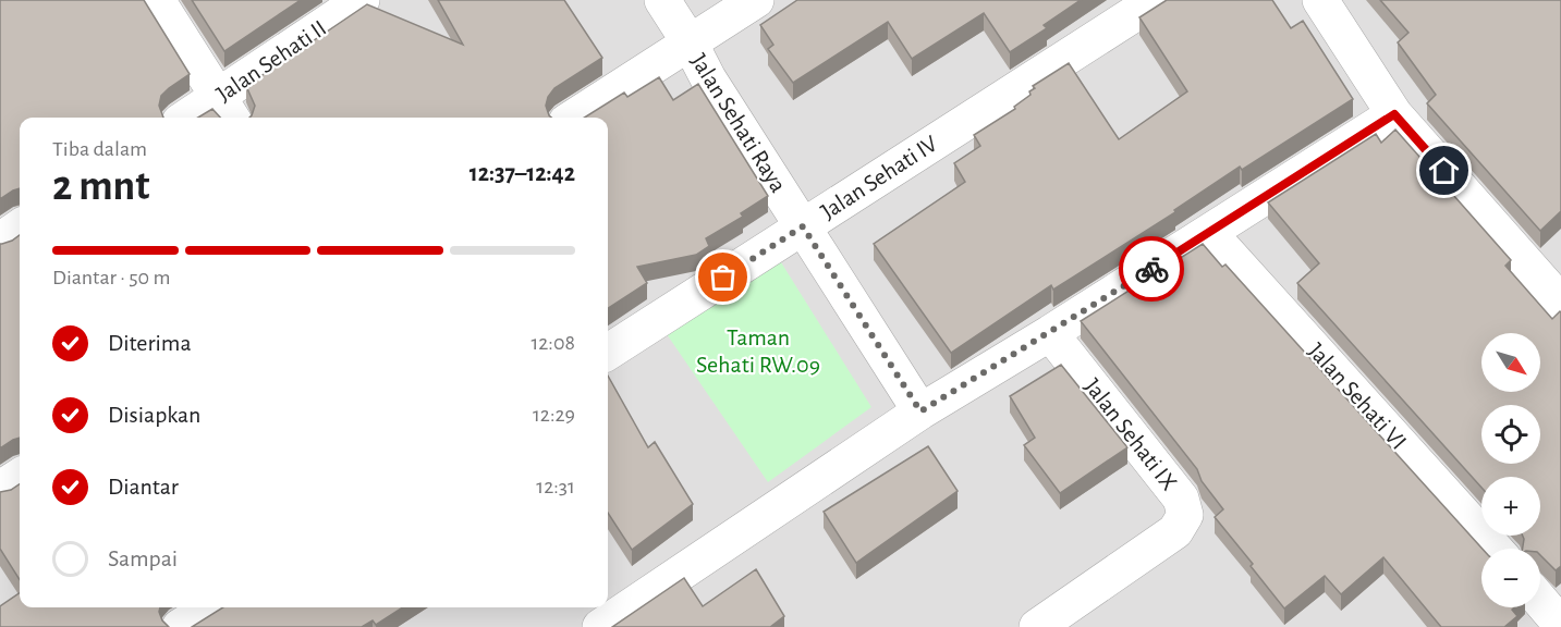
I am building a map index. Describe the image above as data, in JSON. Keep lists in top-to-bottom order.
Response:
{
  "streets": {
    "street": [
      "Jalan Sehati II",
      "Jalan Sehati Raya",
      "Jalan Sehati IV",
      "Jalan Sehati VI",
      "Jalan Sehati IX"
    ]
  },
  "crossings": [
    ["Jalan Sehati Raya", "Jalan Sehati IV"]
  ],
  "parks": ["Taman Sehati RW.09"],
  "north": "bottom right",
  "page": {
    "heading": ["2 mnt", "Tiba dalam", "12:37–12:42"],
    "bar": "Diantar · 50 m",
    "list": [
      ["Diterima", "12:08"],
      ["Disiapkan", "12:29"],
      ["Diantar", "12:31"],
      "Sampai"
    ],
    "map_buttons": ["+", "−"]
  }
}
